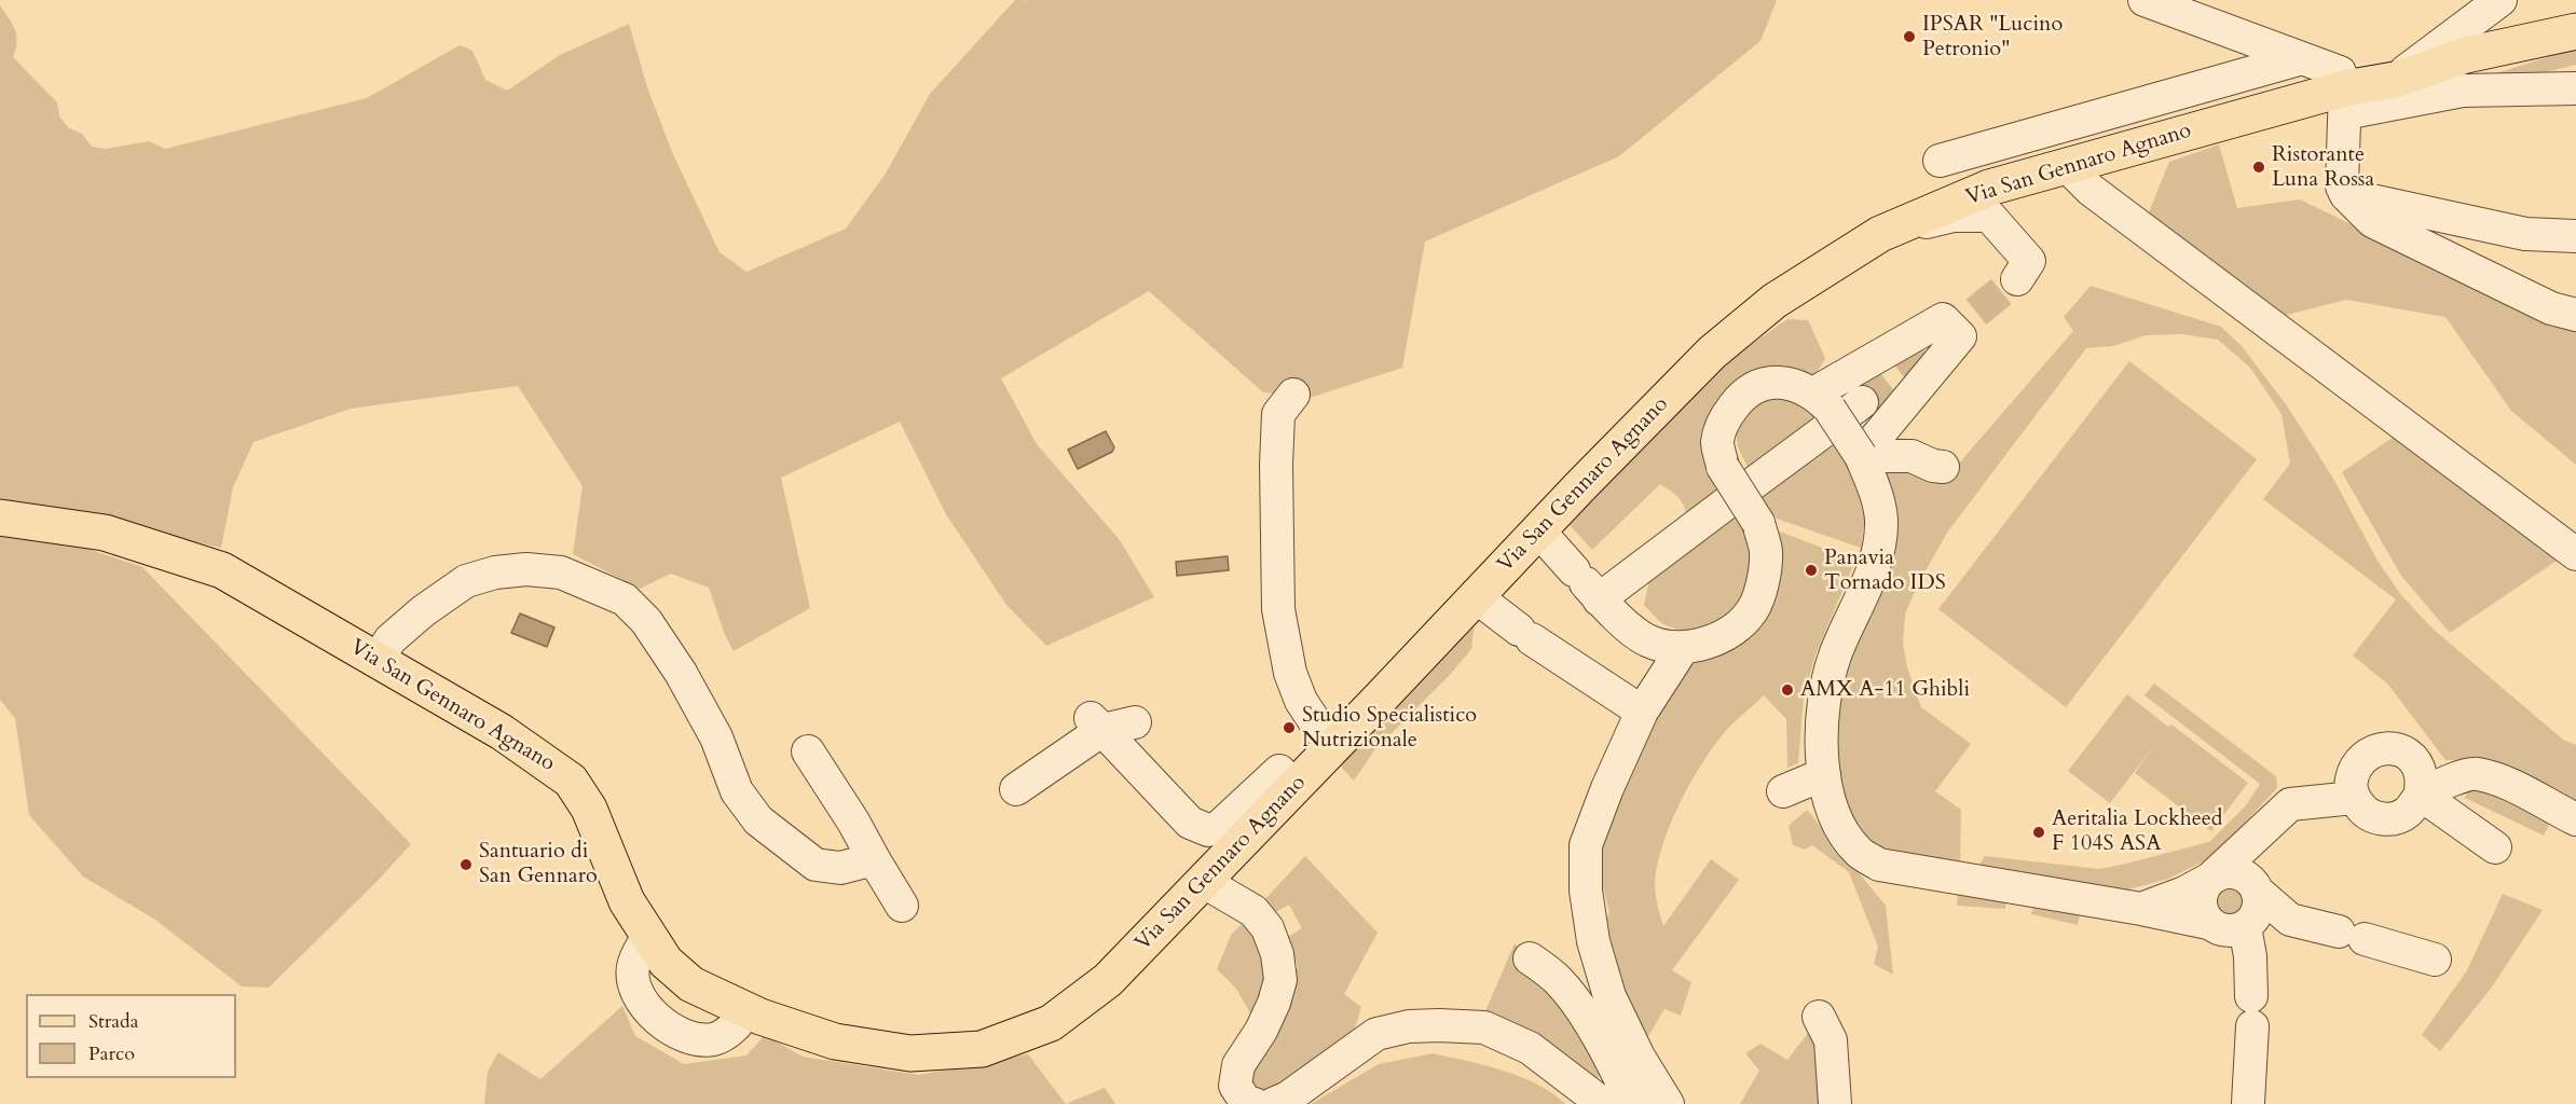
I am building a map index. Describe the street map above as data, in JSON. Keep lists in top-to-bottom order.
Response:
{
  "streets": {
    "main road": ["Via San Gennaro Agnano"]
  },
  "places": [
    "IPSAR \"Lucino Petronio\"",
    "Ristorante Luna Rossa",
    "Panavia Tornado IDS",
    "AMX A-11 Ghibli",
    "Studio Specialistico Nutrizionale",
    "Aeritalia Lockheed F 104S ASA",
    "Santuario di San Gennaro"
  ],
  "legend": ["Strada", "Parco"]
}
